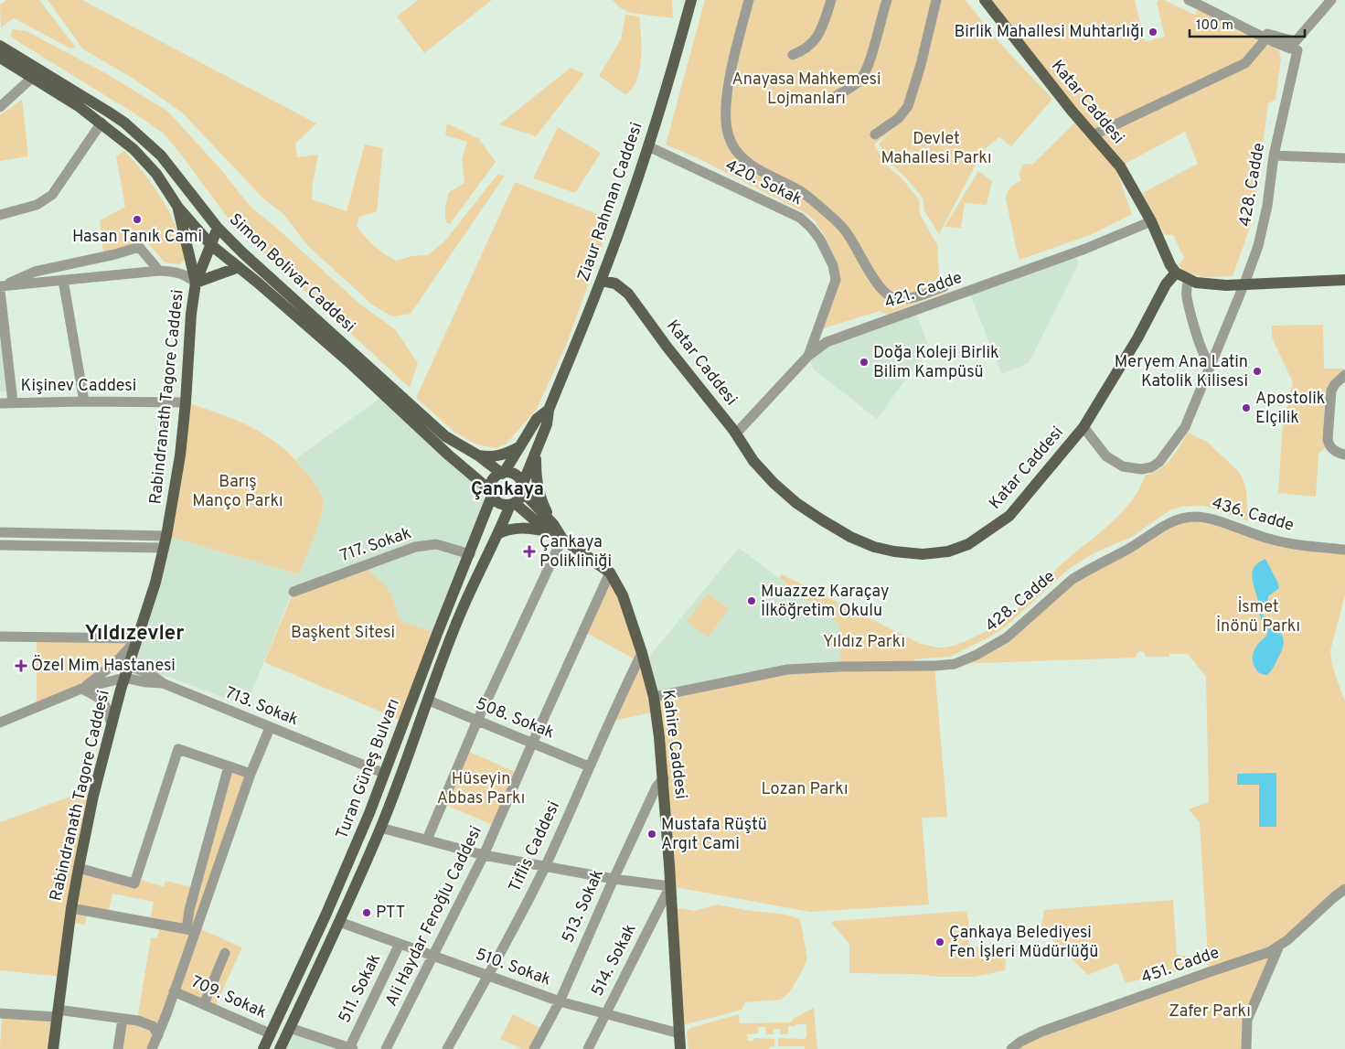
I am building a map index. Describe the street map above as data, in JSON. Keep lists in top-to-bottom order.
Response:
{
  "streets": {
    "main road": [
      "Katar Caddesi",
      "Ziaur Rahman Caddesi",
      "Simon Bolivar Caddesi",
      "Rabindranath Tagore Caddesi",
      "Kahire Caddesi",
      "Turan Güneş Bulvarı"
    ],
    "street": [
      "420. Sokak",
      "428. Cadde",
      "421. Cadde",
      "Kişinev Caddesi",
      "436. Cadde",
      "717. Sokak",
      "713. Sokak",
      "508. Sokak",
      "Tiflis Caddesi",
      "513. Sokak",
      "Ali Haydar Feroğlu Caddesi",
      "514. Sokak",
      "451. Cadde",
      "510. Sokak",
      "511. Sokak",
      "709. Sokak"
    ]
  },
  "crossings": [
    ["Katar Caddesi", "428. Cadde"],
    ["Katar Caddesi", "Ziaur Rahman Caddesi"],
    ["Katar Caddesi", "421. Cadde"],
    ["420. Sokak", "Ziaur Rahman Caddesi"],
    ["420. Sokak", "421. Cadde"],
    ["428. Cadde", "436. Cadde"],
    ["428. Cadde", "Kahire Caddesi"],
    ["Ziaur Rahman Caddesi", "Simon Bolivar Caddesi"],
    ["Ziaur Rahman Caddesi", "Turan Güneş Bulvarı"],
    ["Simon Bolivar Caddesi", "Rabindranath Tagore Caddesi"],
    ["Simon Bolivar Caddesi", "Turan Güneş Bulvarı"],
    ["Kişinev Caddesi", "Rabindranath Tagore Caddesi"],
    ["Rabindranath Tagore Caddesi", "713. Sokak"],
    ["717. Sokak", "Turan Güneş Bulvarı"],
    ["713. Sokak", "Turan Güneş Bulvarı"],
    ["508. Sokak", "Turan Güneş Bulvarı"],
    ["508. Sokak", "Tiflis Caddesi"],
    ["508. Sokak", "Ali Haydar Feroğlu Caddesi"],
    ["Kahire Caddesi", "Tiflis Caddesi"],
    ["Kahire Caddesi", "513. Sokak"],
    ["Kahire Caddesi", "Ali Haydar Feroğlu Caddesi"],
    ["Kahire Caddesi", "514. Sokak"],
    ["Kahire Caddesi", "510. Sokak"],
    ["Turan Güneş Bulvarı", "510. Sokak"],
    ["Turan Güneş Bulvarı", "709. Sokak"],
    ["Tiflis Caddesi", "510. Sokak"],
    ["513. Sokak", "510. Sokak"],
    ["Ali Haydar Feroğlu Caddesi", "510. Sokak"],
    ["514. Sokak", "510. Sokak"],
    ["510. Sokak", "511. Sokak"]
  ],
  "districts": ["Çankaya", "Yıldızevler"],
  "parks": [
    "Anayasa Mahkemesi Lojmanları",
    "Devlet Mahallesi Parkı",
    "Barış Manço Parkı",
    "İsmet İnönü Parkı",
    "Başkent Sitesi",
    "Yıldız Parkı",
    "Hüseyin Abbas Parkı",
    "Lozan Parkı",
    "Zafer Parkı"
  ],
  "places": {
    "other": [
      "Birlik Mahallesi Muhtarlığı",
      "Hasan Tanık Cami",
      "Doğa Koleji Birlik Bilim Kampüsü",
      "Meryem Ana Latin Katolik Kilisesi",
      "Apostolik Elçilik",
      "Muazzez Karaçay İlköğretim Okulu",
      "Mustafa Rüştü Argıt Cami",
      "PTT",
      "Çankaya Belediyesi Fen İşleri Müdürlüğü"
    ],
    "health": ["Çankaya Polikliniği", "Özel Mim Hastanesi"]
  },
  "scale_bar": "100 m"
}
